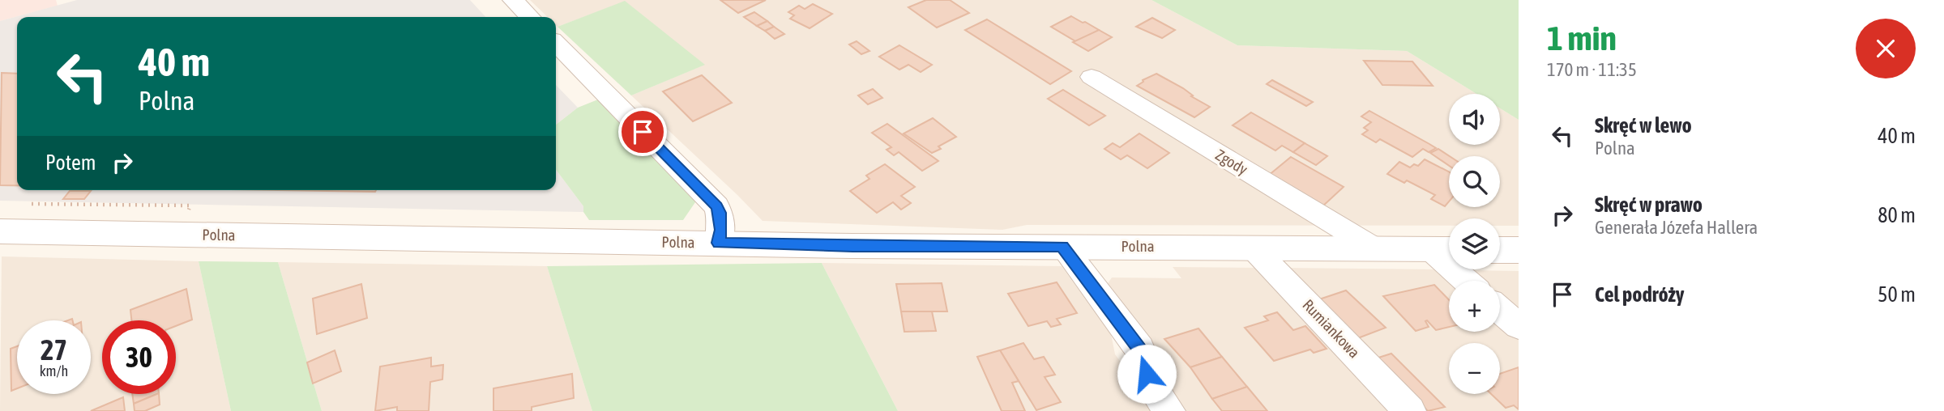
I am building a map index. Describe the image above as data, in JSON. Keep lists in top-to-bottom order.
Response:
{
  "streets": {
    "street": ["Zgody", "Polna", "Rumiankowa"]
  },
  "crossings": [
    ["Zgody", "Polna"],
    ["Polna", "Rumiankowa"]
  ],
  "page": {
    "heading": ["1 min", "170 m · 11:35"],
    "turn": ["40 m", "Polna"],
    "map_buttons": ["+", "−"],
    "list": [
      {
        "name": "Skręć w lewo",
        "note": "Polna",
        "value": "40 m"
      },
      {
        "name": "Skręć w prawo",
        "note": "Generała Józefa Hallera",
        "value": "80 m"
      },
      {
        "name": "Cel podróży",
        "value": "50 m"
      }
    ],
    "then": "Potem",
    "speed": "27 km/h",
    "limit": "30"
  }
}
